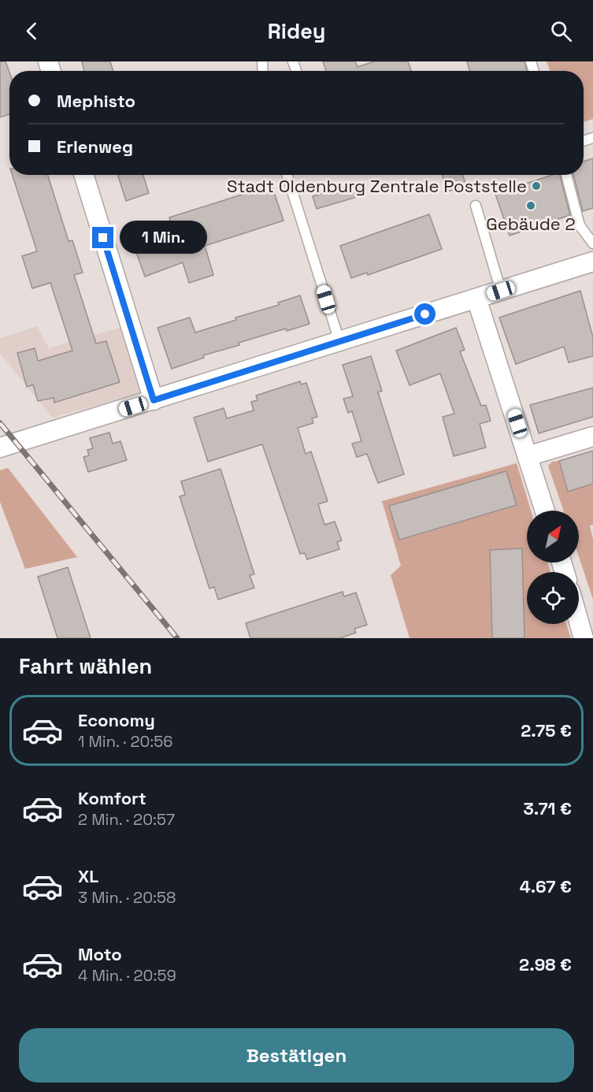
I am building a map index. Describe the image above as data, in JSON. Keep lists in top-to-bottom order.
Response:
{
  "places": ["Stadt Oldenburg Zentrale Poststelle", "Gebäude 2"],
  "north": "top right",
  "page": {
    "header": "Ridey",
    "banner": ["Mephisto", "Erlenweg"],
    "bubble": "1 Min.",
    "heading": "Fahrt wählen",
    "list": [
      {
        "name": "Economy",
        "note": "1 Min. · 20:56",
        "value": "2.75 €"
      },
      {
        "name": "Komfort",
        "note": "2 Min. · 20:57",
        "value": "3.71 €"
      },
      {
        "name": "XL",
        "note": "3 Min. · 20:58",
        "value": "4.67 €"
      },
      {
        "name": "Moto",
        "note": "4 Min. · 20:59",
        "value": "2.98 €"
      }
    ],
    "buttons": "Bestätigen"
  }
}
